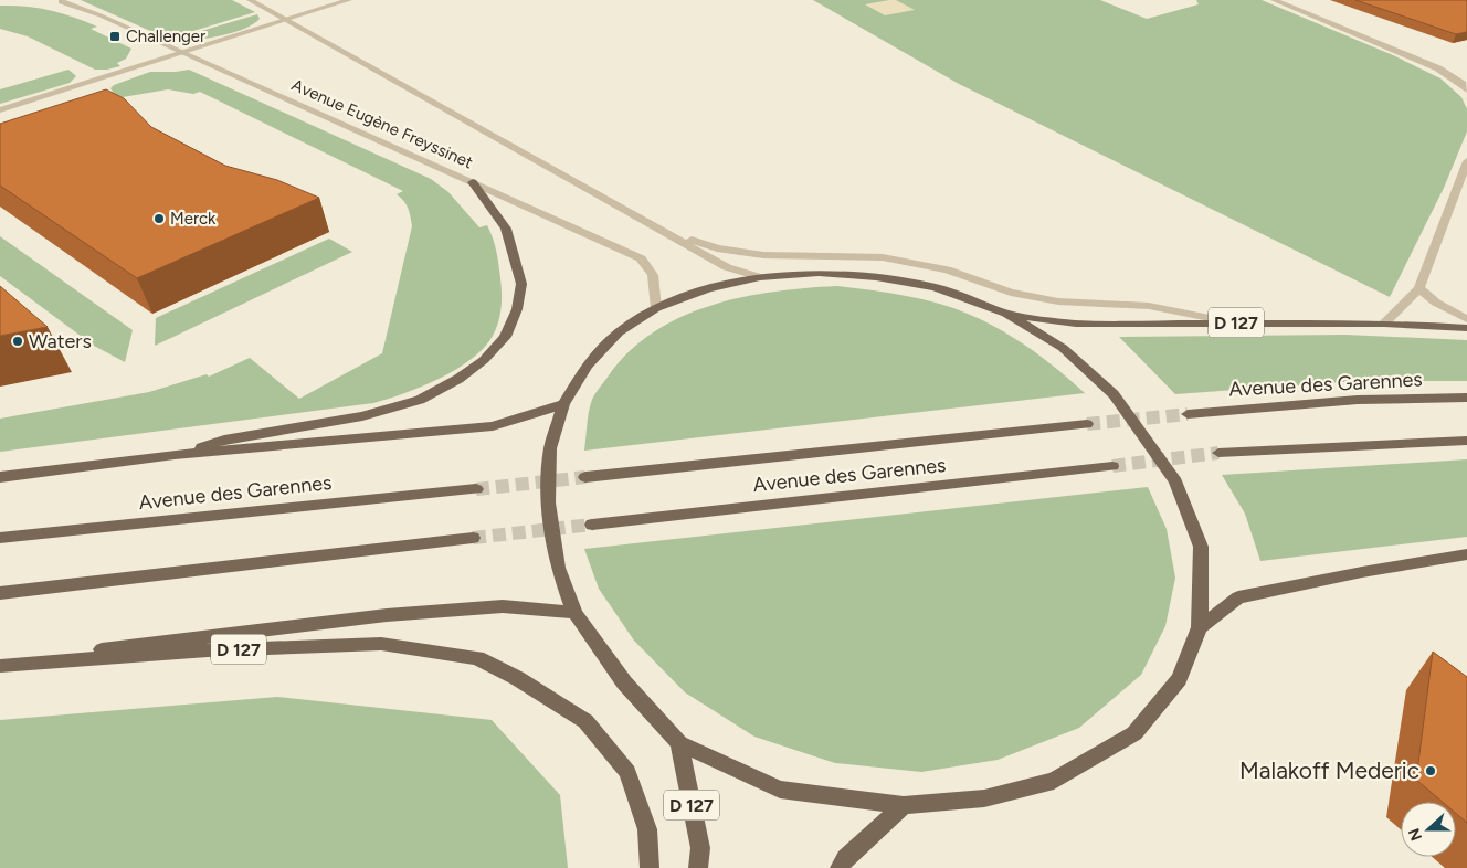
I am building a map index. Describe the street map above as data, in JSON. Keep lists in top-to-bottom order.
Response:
{
  "streets": {
    "main road": ["D 127", "Avenue des Garennes"],
    "street": ["Avenue Eugène Freyssinet"]
  },
  "places": {
    "transit": ["Challenger"],
    "other": ["Merck", "Waters", "Malakoff Mederic"]
  },
  "north": "left"
}
